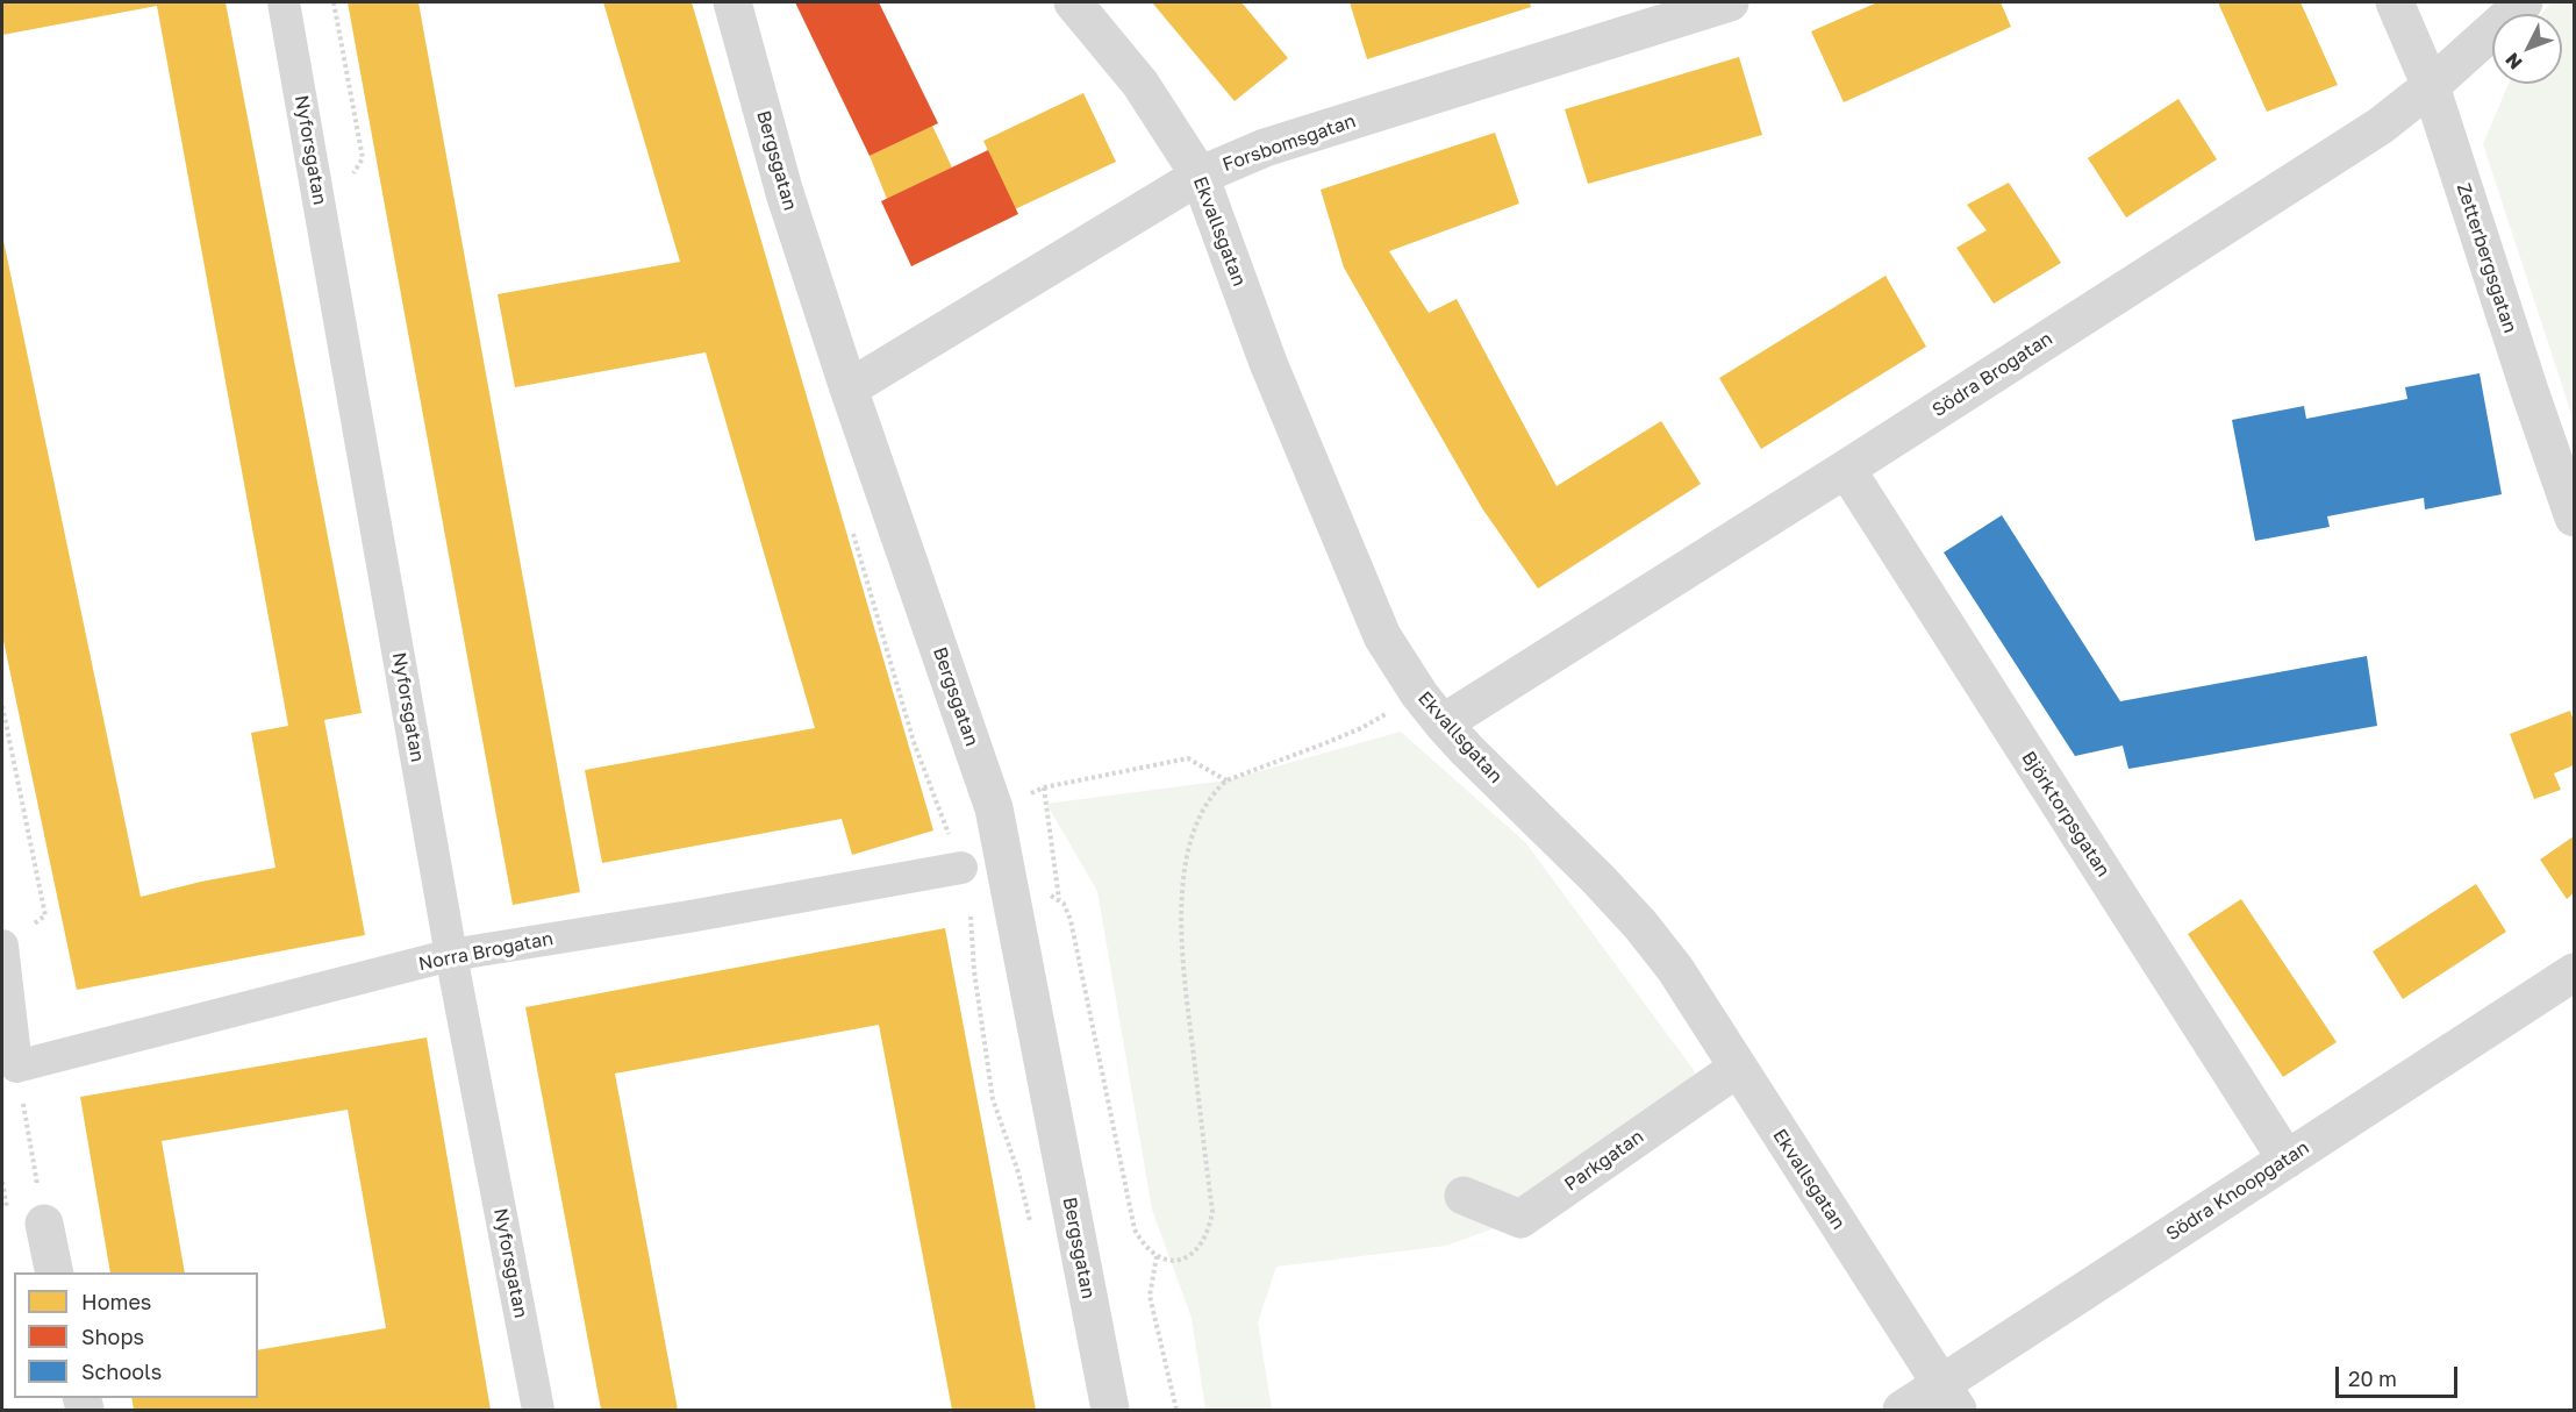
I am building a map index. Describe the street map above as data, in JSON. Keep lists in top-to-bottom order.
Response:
{
  "streets": {
    "street": [
      "Forsbomsgatan",
      "Nyforsgatan",
      "Bergsgatan",
      "Ekvallsgatan",
      "Zetterbergsgatan",
      "Södra Brogatan",
      "Björktorpsgatan",
      "Norra Brogatan",
      "Parkgatan",
      "Södra Knoopgatan"
    ]
  },
  "crossings": [
    ["Forsbomsgatan", "Bergsgatan"],
    ["Forsbomsgatan", "Ekvallsgatan"],
    ["Nyforsgatan", "Norra Brogatan"],
    ["Ekvallsgatan", "Södra Brogatan"],
    ["Ekvallsgatan", "Parkgatan"],
    ["Ekvallsgatan", "Södra Knoopgatan"],
    ["Zetterbergsgatan", "Södra Brogatan"],
    ["Södra Brogatan", "Björktorpsgatan"],
    ["Björktorpsgatan", "Södra Knoopgatan"]
  ],
  "legend": ["Homes", "Shops", "Schools"],
  "scale_bar": "20 m",
  "north": "bottom left"
}
